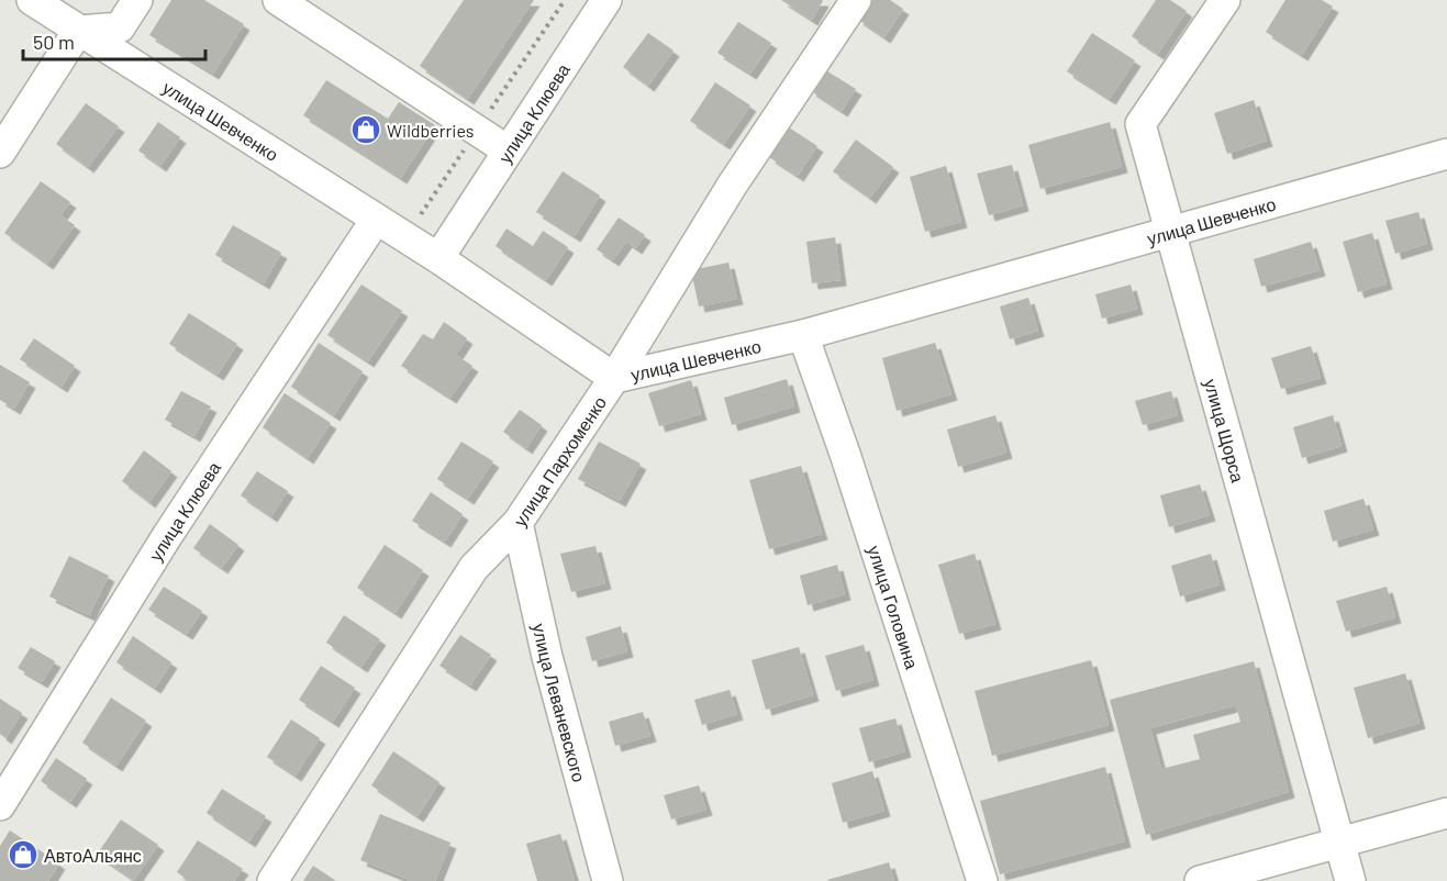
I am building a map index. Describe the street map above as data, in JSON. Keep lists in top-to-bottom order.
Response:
{
  "streets": {
    "street": [
      "улица Клюева",
      "улица Шевченко",
      "улица Щорса",
      "улица Пархоменко",
      "улица Головина",
      "улица Леваневского"
    ]
  },
  "crossings": [
    ["улица Клюева", "улица Шевченко"],
    ["улица Шевченко", "улица Щорса"],
    ["улица Шевченко", "улица Пархоменко"],
    ["улица Шевченко", "улица Головина"],
    ["улица Пархоменко", "улица Леваневского"]
  ],
  "places": {
    "shop": ["Wildberries", "АвтоАльянс"]
  },
  "scale_bar": "50 m"
}
